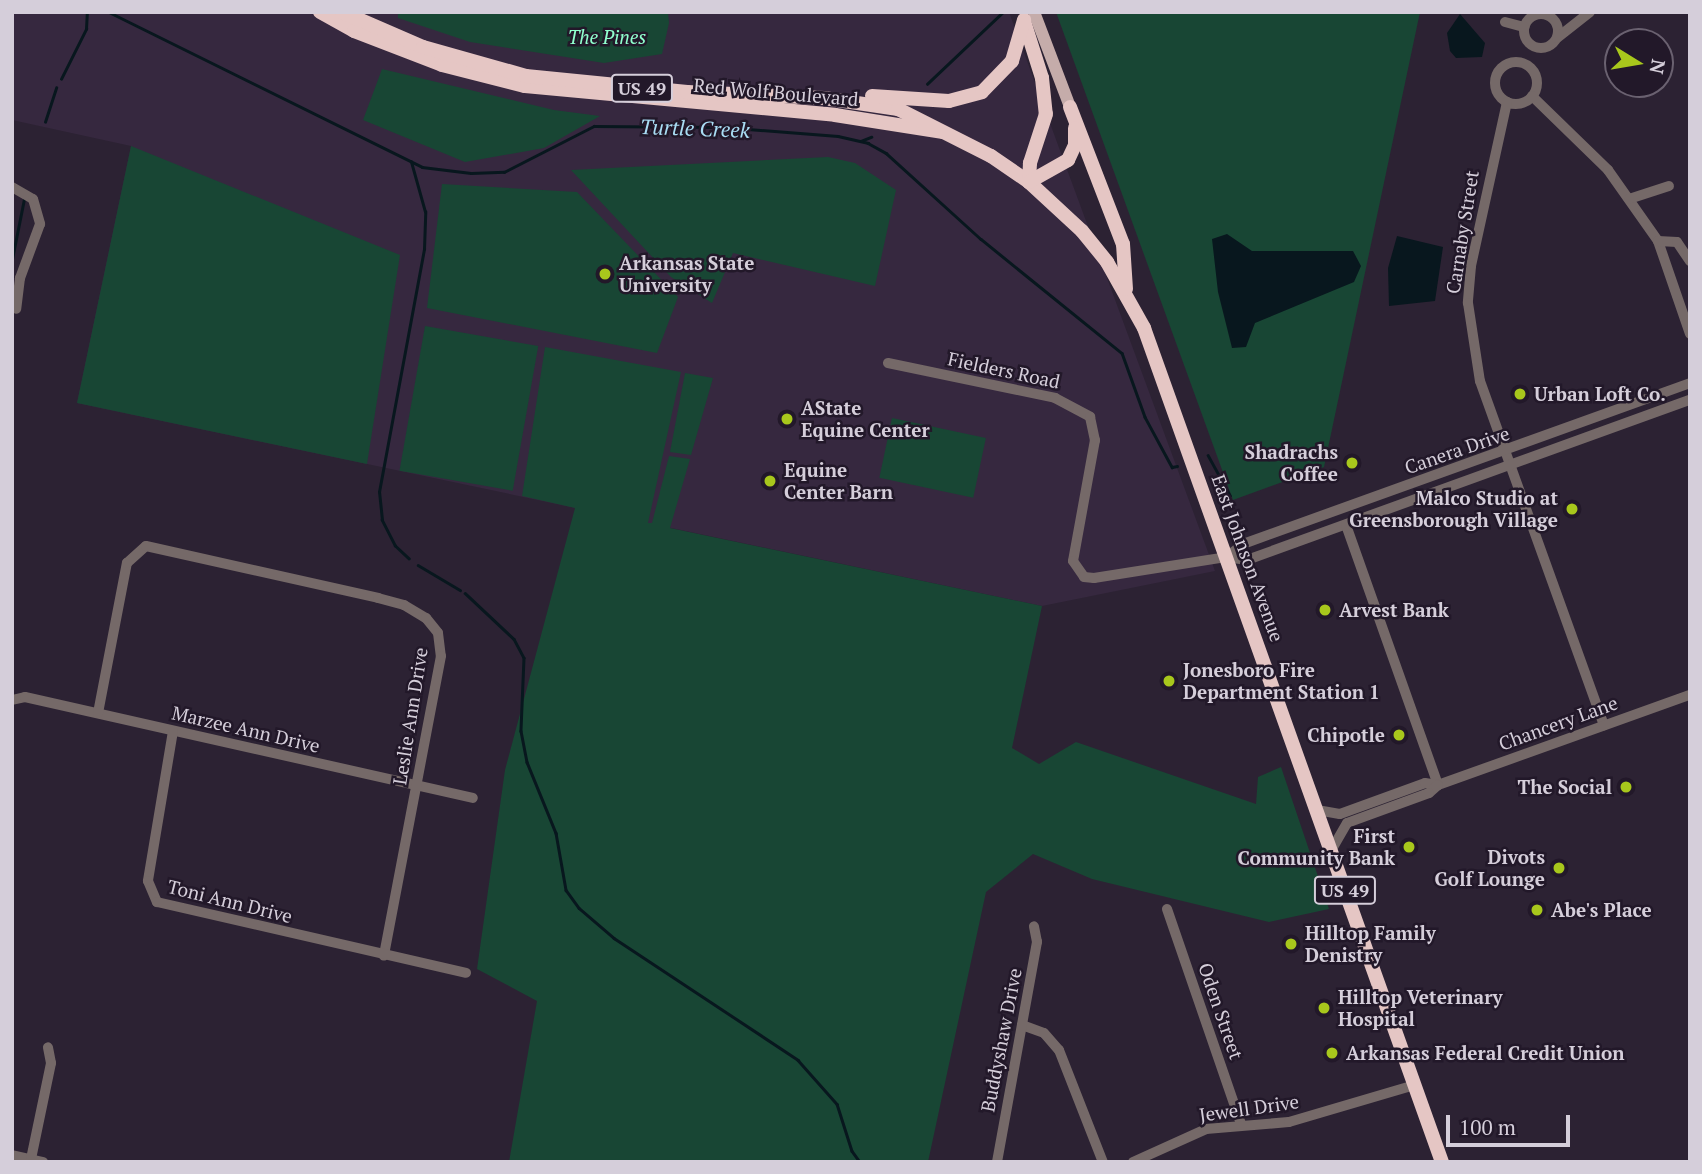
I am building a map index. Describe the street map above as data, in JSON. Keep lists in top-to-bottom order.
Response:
{
  "streets": {
    "highway": ["US 49", "Red Wolf Boulevard", "East Johnson Avenue"],
    "street": [
      "Carnaby Street",
      "Fielders Road",
      "Canera Drive",
      "Leslie Ann Drive",
      "Chancery Lane",
      "Marzee Ann Drive",
      "Toni Ann Drive",
      "Oden Street",
      "Buddyshaw Drive",
      "Jewell Drive"
    ]
  },
  "crossings": [
    ["Red Wolf Boulevard", "East Johnson Avenue"],
    ["Carnaby Street", "Canera Drive"],
    ["Carnaby Street", "Chancery Lane"],
    ["Fielders Road", "Canera Drive"],
    ["Fielders Road", "East Johnson Avenue"],
    ["Canera Drive", "East Johnson Avenue"],
    ["East Johnson Avenue", "Chancery Lane"],
    ["East Johnson Avenue", "Jewell Drive"],
    ["Leslie Ann Drive", "Marzee Ann Drive"],
    ["Leslie Ann Drive", "Toni Ann Drive"],
    ["Marzee Ann Drive", "Toni Ann Drive"],
    ["Oden Street", "Jewell Drive"]
  ],
  "water": ["Turtle Creek"],
  "parks": ["The Pines"],
  "places": [
    "Arkansas State University",
    "Urban Loft Co.",
    "AState Equine Center",
    "Shadrachs Coffee",
    "Equine Center Barn",
    "Malco Studio at Greensborough Village",
    "Arvest Bank",
    "Jonesboro Fire Department Station 1",
    "Chipotle",
    "The Social",
    "First Community Bank",
    "Divots Golf Lounge",
    "Abe's Place",
    "Hilltop Family Denistry",
    "Hilltop Veterinary Hospital",
    "Arkansas Federal Credit Union"
  ],
  "scale_bar": "100 m",
  "north": "right"
}
